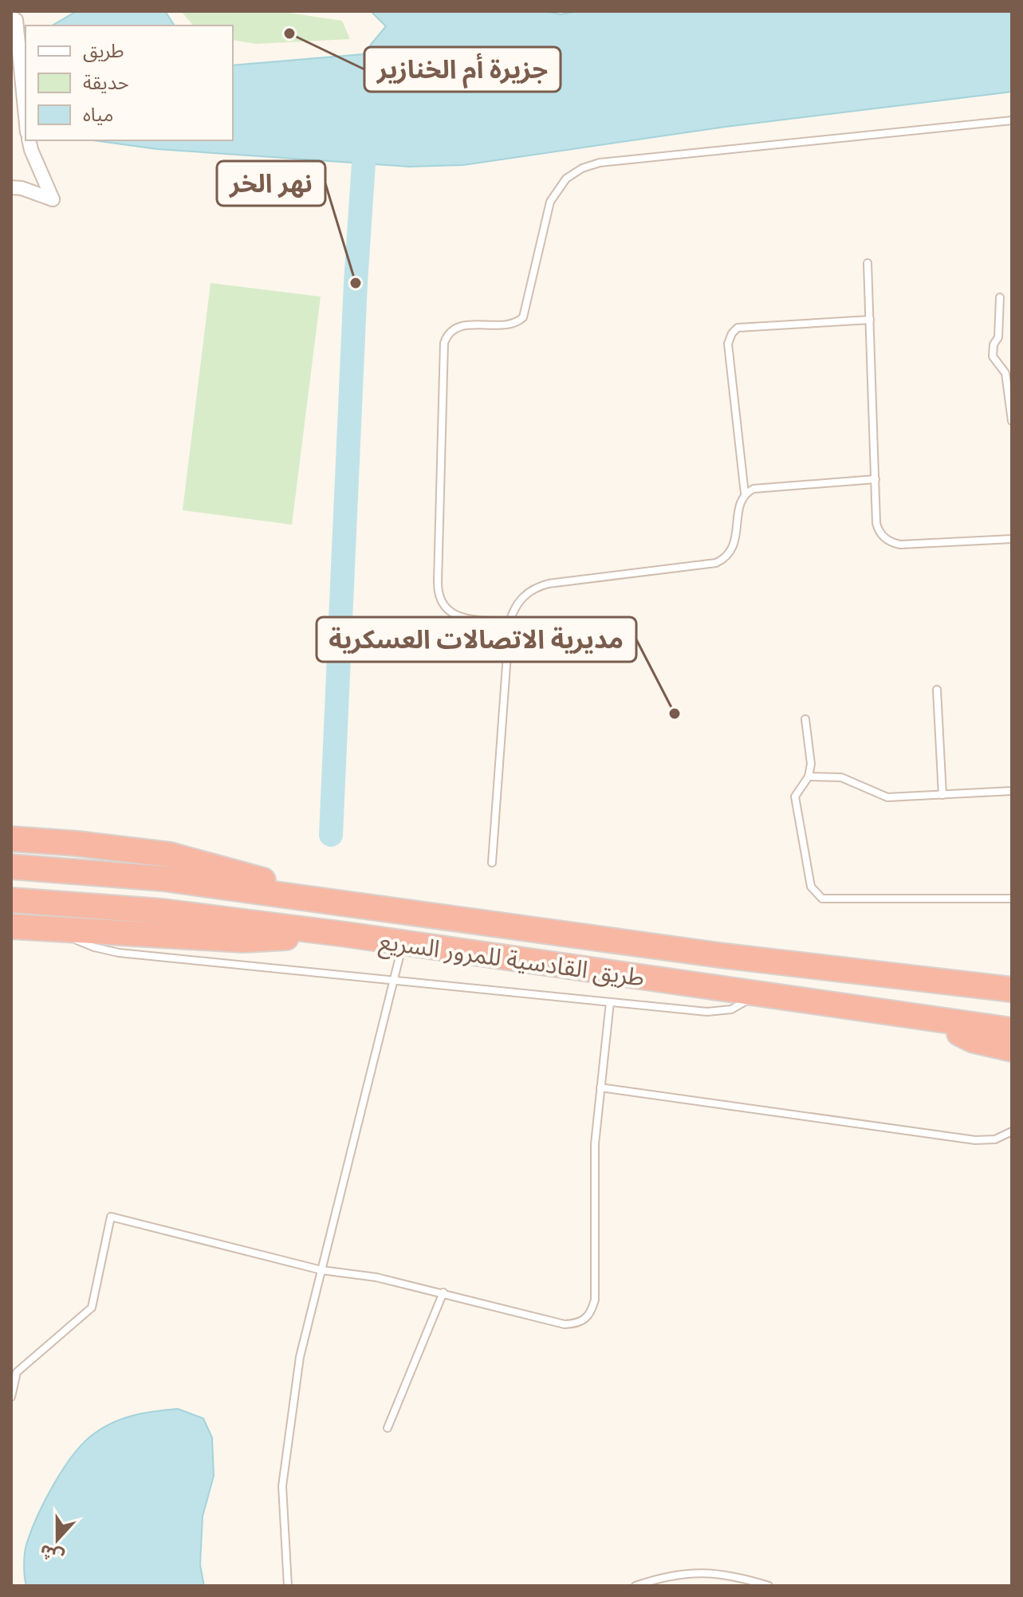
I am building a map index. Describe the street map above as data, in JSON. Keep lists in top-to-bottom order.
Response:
{
  "streets": {
    "highway": ["طريق القادسية للمرور السريع"]
  },
  "places": ["جزيرة أم الخنازير", "نهر الخر", "مديرية الاتصالات العسكرية"],
  "legend": ["طريق", "حديقة", "مياه"],
  "north": "bottom"
}
